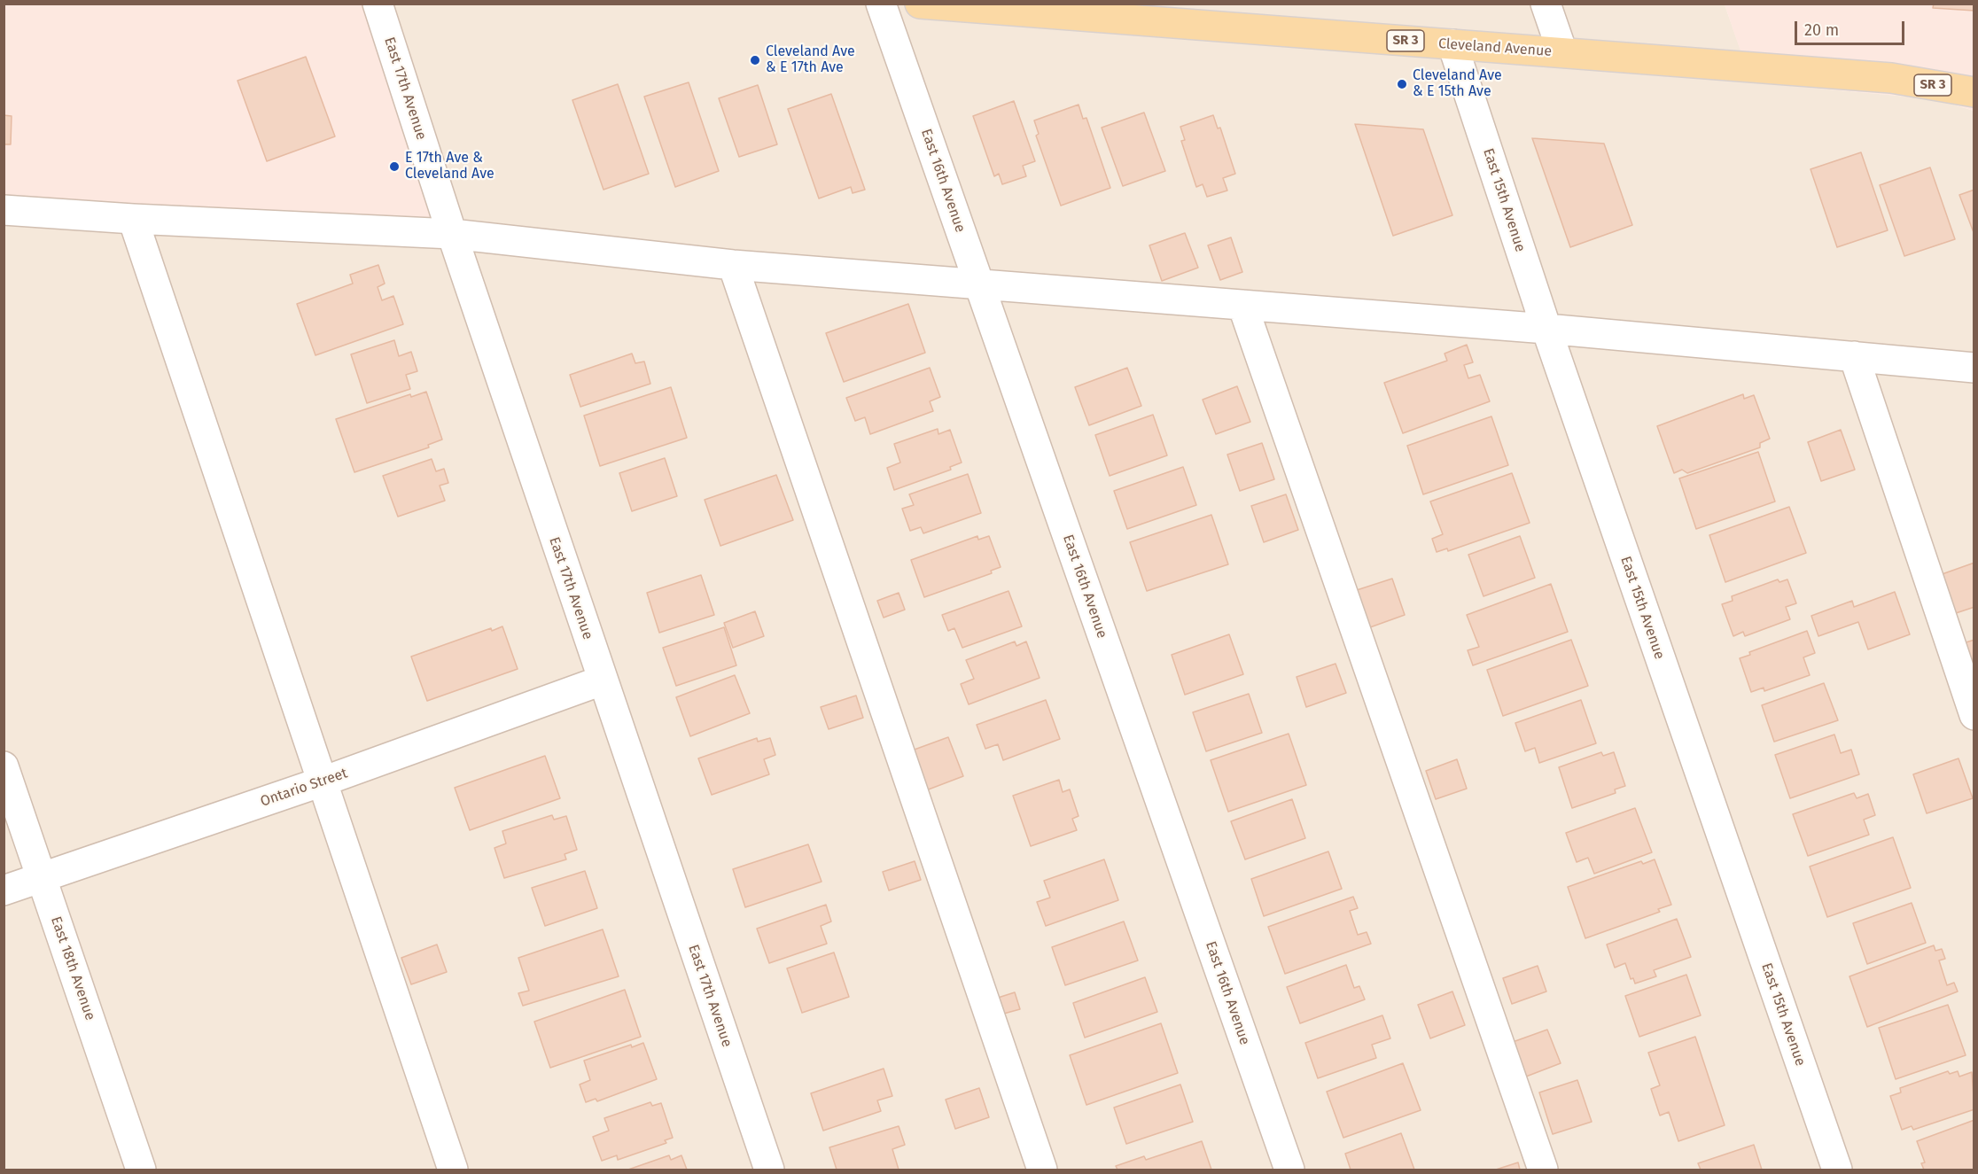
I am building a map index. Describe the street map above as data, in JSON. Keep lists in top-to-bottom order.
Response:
{
  "streets": {
    "main road": ["SR 3", "Cleveland Avenue"],
    "street": [
      "East 17th Avenue",
      "East 16th Avenue",
      "East 15th Avenue",
      "Ontario Street",
      "East 18th Avenue"
    ]
  },
  "crossings": [
    ["Cleveland Avenue", "East 15th Avenue"],
    ["East 17th Avenue", "Ontario Street"],
    ["Ontario Street", "East 18th Avenue"]
  ],
  "places": ["Cleveland Ave & E 17th Ave", "Cleveland Ave & E 15th Ave", "E 17th Ave & Cleveland Ave"],
  "scale_bar": "20 m"
}
